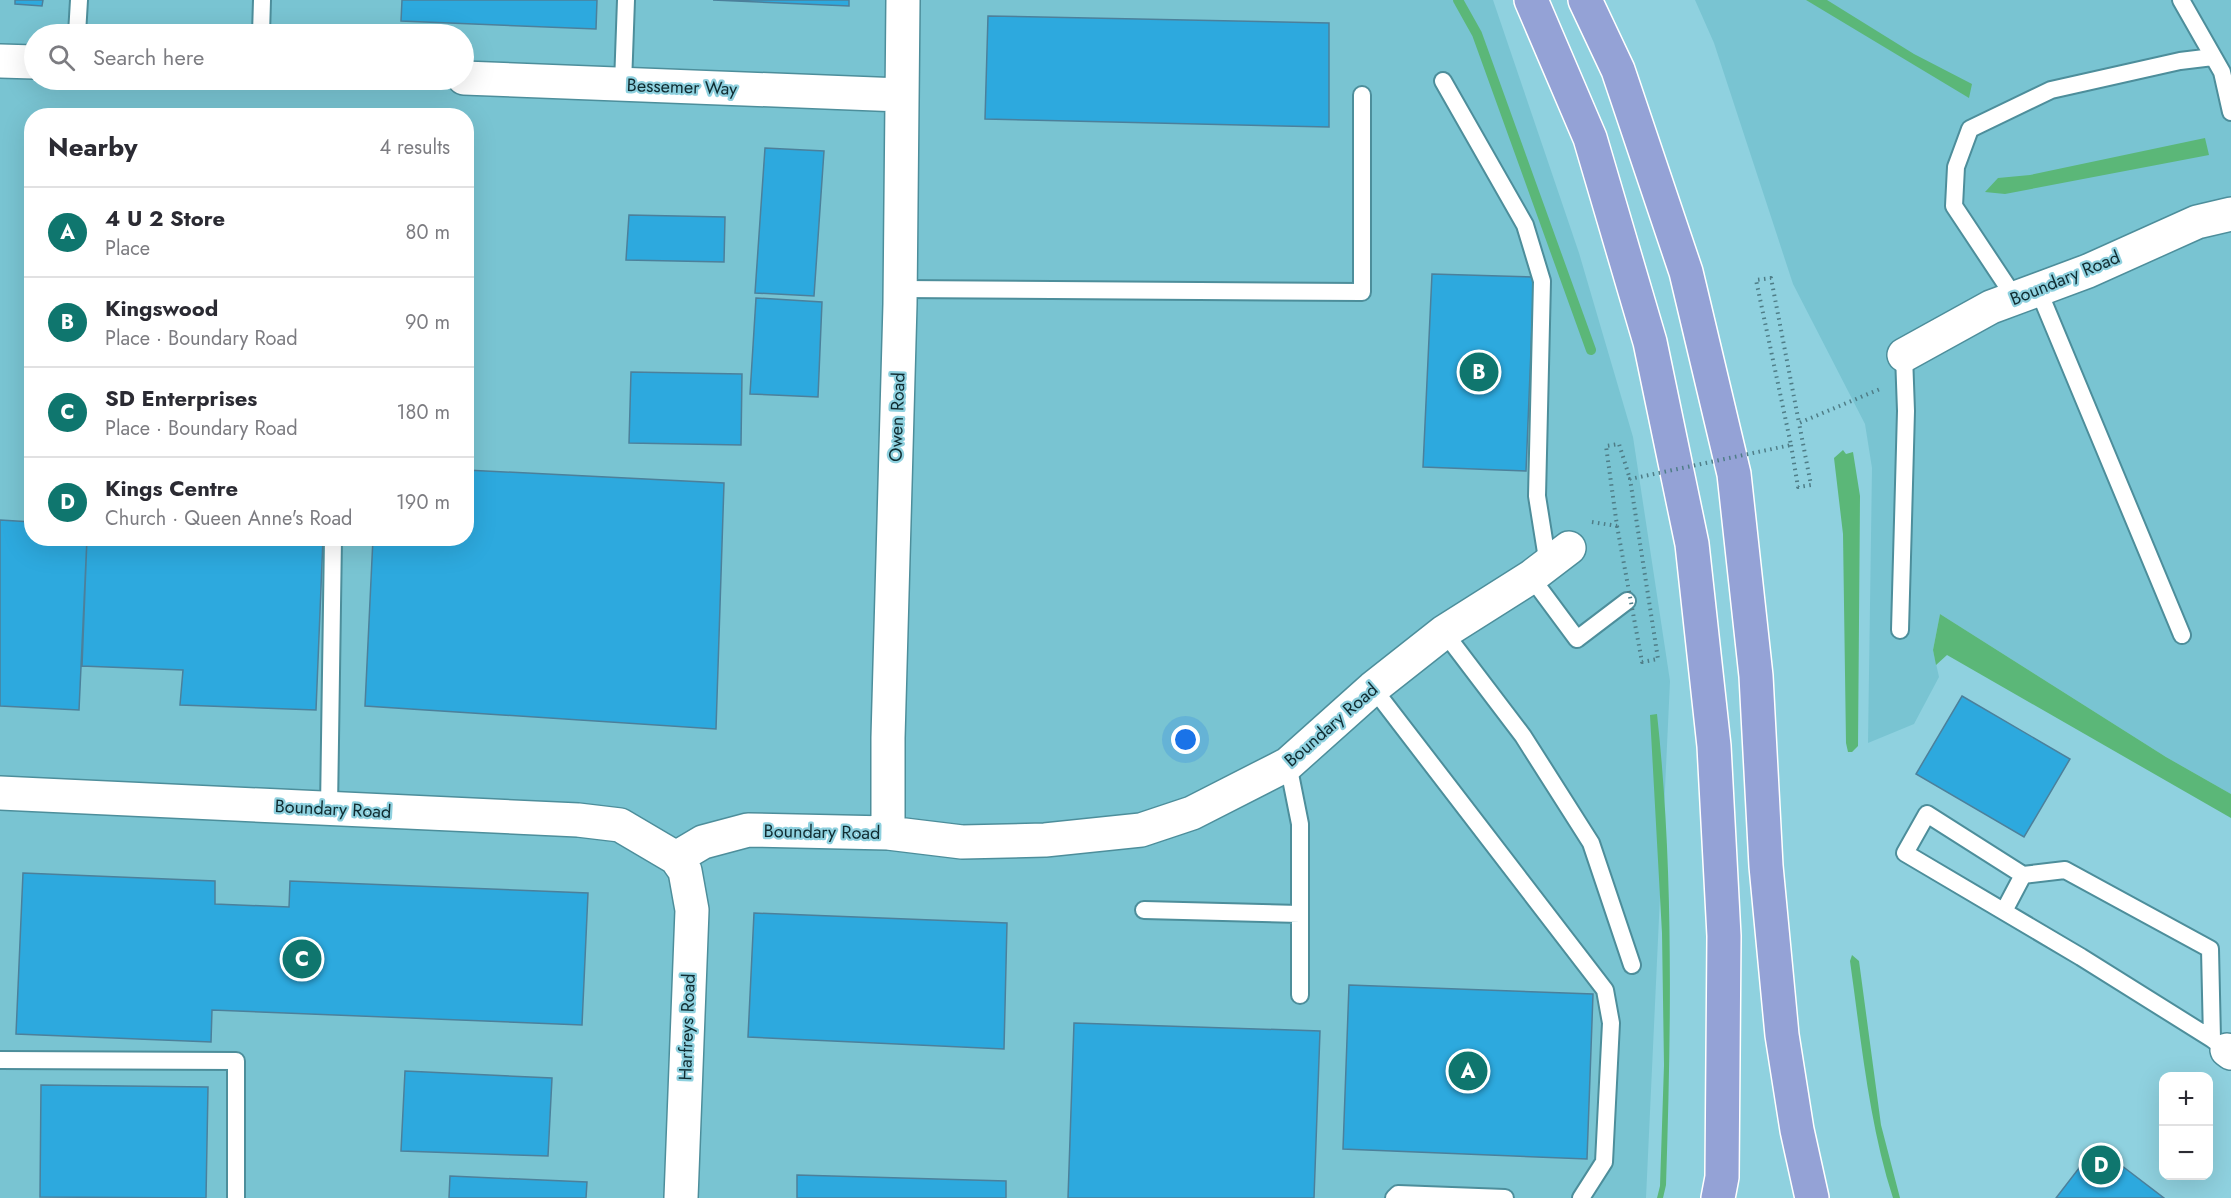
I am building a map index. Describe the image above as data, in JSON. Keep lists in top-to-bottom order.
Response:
{
  "streets": {
    "street": [
      "Bessemer Way",
      "Boundary Road",
      "Owen Road",
      "Harfreys Road"
    ]
  },
  "crossings": [
    ["Bessemer Way", "Owen Road"],
    ["Boundary Road", "Owen Road"],
    ["Boundary Road", "Harfreys Road"]
  ],
  "page": {
    "search": "Search here",
    "heading": ["Nearby", "4 results"],
    "list": [
      {
        "mark": "A",
        "name": "4 U 2 Store",
        "note": "Place",
        "value": "80 m"
      },
      {
        "mark": "B",
        "name": "Kingswood",
        "note": "Place · Boundary Road",
        "value": "90 m"
      },
      {
        "mark": "C",
        "name": "SD Enterprises",
        "note": "Place · Boundary Road",
        "value": "180 m"
      },
      {
        "mark": "D",
        "name": "Kings Centre",
        "note": "Church · Queen Anne's Road",
        "value": "190 m"
      }
    ],
    "pins": [
      "B",
      "C",
      "A",
      "D"
    ],
    "map_buttons": ["+", "−"]
  }
}
